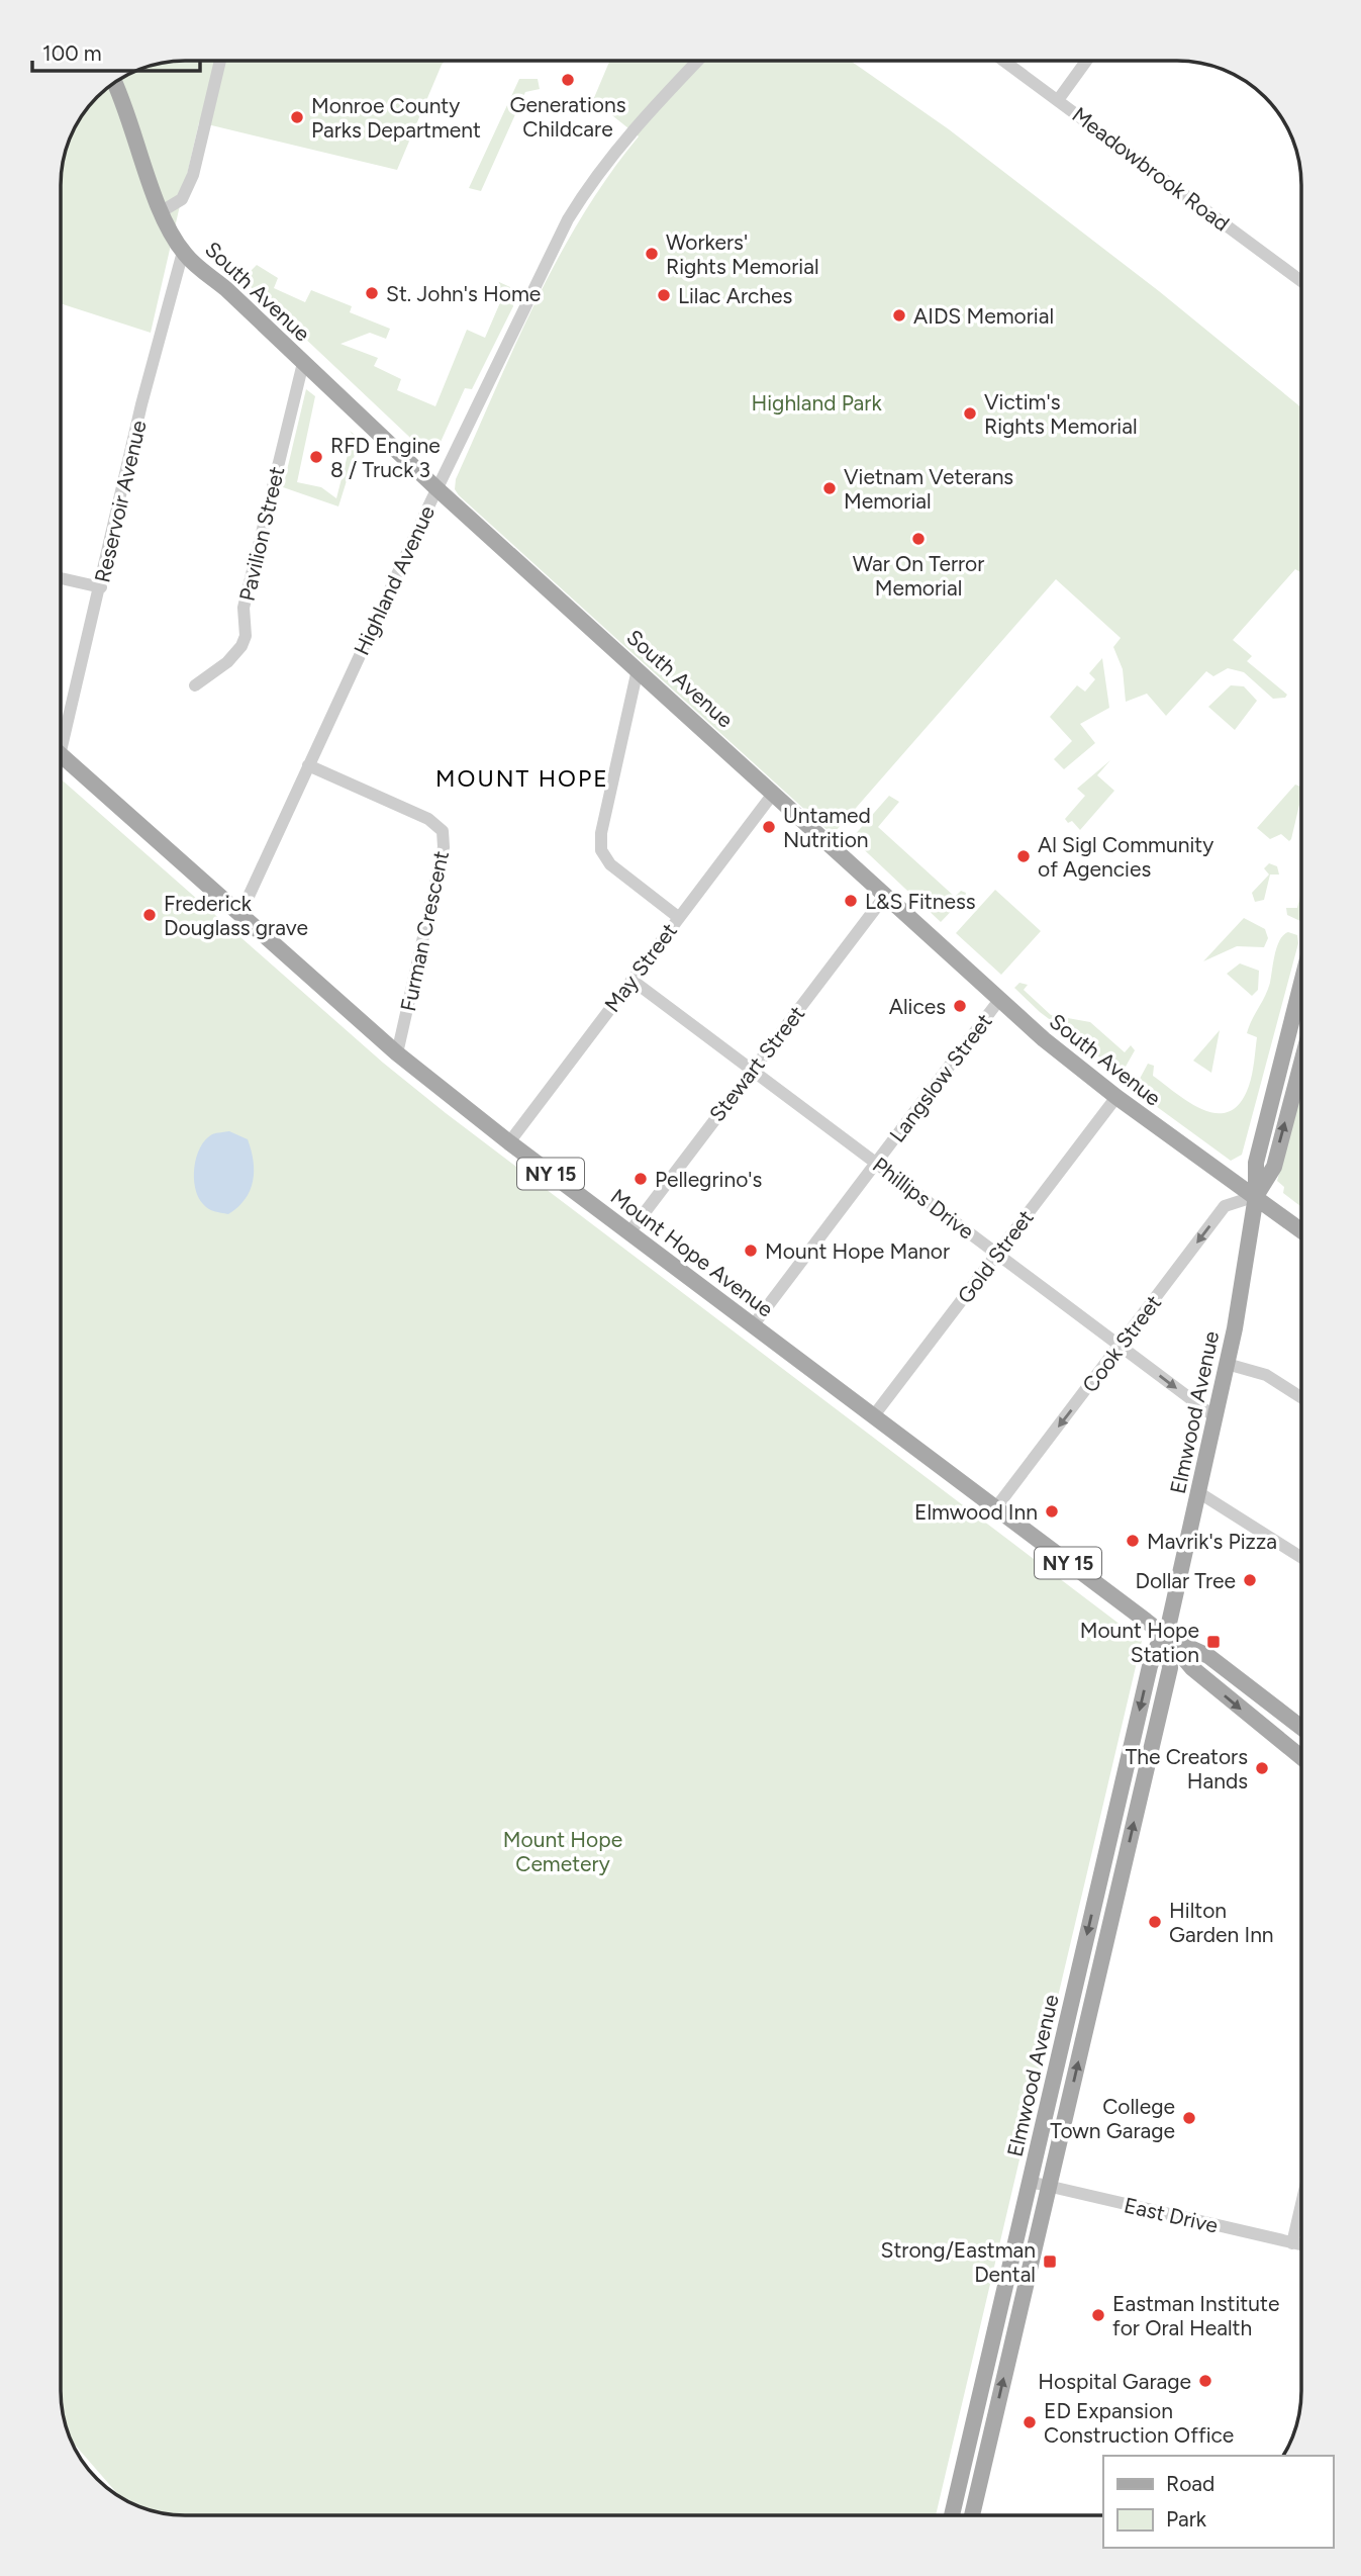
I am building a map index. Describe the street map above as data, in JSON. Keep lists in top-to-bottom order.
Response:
{
  "streets": {
    "main road": [
      "South Avenue",
      "NY 15",
      "Mount Hope Avenue",
      "Elmwood Avenue"
    ],
    "street": [
      "Meadowbrook Road",
      "Reservoir Avenue",
      "Pavilion Street",
      "Highland Avenue",
      "Furman Crescent",
      "May Street",
      "Stewart Street",
      "Langslow Street",
      "Phillips Drive",
      "Gold Street",
      "Cook Street",
      "East Drive"
    ]
  },
  "crossings": [
    ["South Avenue", "Reservoir Avenue"],
    ["South Avenue", "Pavilion Street"],
    ["South Avenue", "Highland Avenue"],
    ["South Avenue", "May Street"],
    ["South Avenue", "Stewart Street"],
    ["South Avenue", "Langslow Street"],
    ["South Avenue", "Gold Street"],
    ["South Avenue", "Cook Street"],
    ["South Avenue", "Elmwood Avenue"],
    ["Highland Avenue", "Furman Crescent"],
    ["Highland Avenue", "Mount Hope Avenue"],
    ["Furman Crescent", "Mount Hope Avenue"],
    ["May Street", "Phillips Drive"],
    ["May Street", "Mount Hope Avenue"],
    ["Stewart Street", "Phillips Drive"],
    ["Stewart Street", "Mount Hope Avenue"],
    ["Langslow Street", "Phillips Drive"],
    ["Langslow Street", "Mount Hope Avenue"],
    ["Phillips Drive", "Gold Street"],
    ["Phillips Drive", "Cook Street"],
    ["Phillips Drive", "Elmwood Avenue"],
    ["Mount Hope Avenue", "Gold Street"],
    ["Mount Hope Avenue", "Cook Street"],
    ["Mount Hope Avenue", "Elmwood Avenue"],
    ["Cook Street", "Elmwood Avenue"],
    ["Elmwood Avenue", "East Drive"]
  ],
  "one_way": ["Cook Street"],
  "districts": ["MOUNT HOPE"],
  "parks": ["Highland Park", "Mount Hope Cemetery"],
  "places": {
    "other": [
      "Generations Childcare",
      "Monroe County Parks Department",
      "Workers' Rights Memorial",
      "St. John's Home",
      "Lilac Arches",
      "AIDS Memorial",
      "Victim's Rights Memorial",
      "RFD Engine 8 / Truck 3",
      "Vietnam Veterans Memorial",
      "War On Terror Memorial",
      "Untamed Nutrition",
      "Al Sigl Community of Agencies",
      "L&S Fitness",
      "Frederick Douglass grave",
      "Alices",
      "Pellegrino's",
      "Mount Hope Manor",
      "Elmwood Inn",
      "Mavrik's Pizza",
      "Dollar Tree",
      "The Creators Hands",
      "Hilton Garden Inn",
      "College Town Garage",
      "Eastman Institute for Oral Health",
      "Hospital Garage",
      "ED Expansion Construction Office"
    ],
    "transit": ["Mount Hope Station", "Strong/Eastman Dental"]
  },
  "legend": ["Road", "Park"],
  "scale_bar": "100 m"
}
